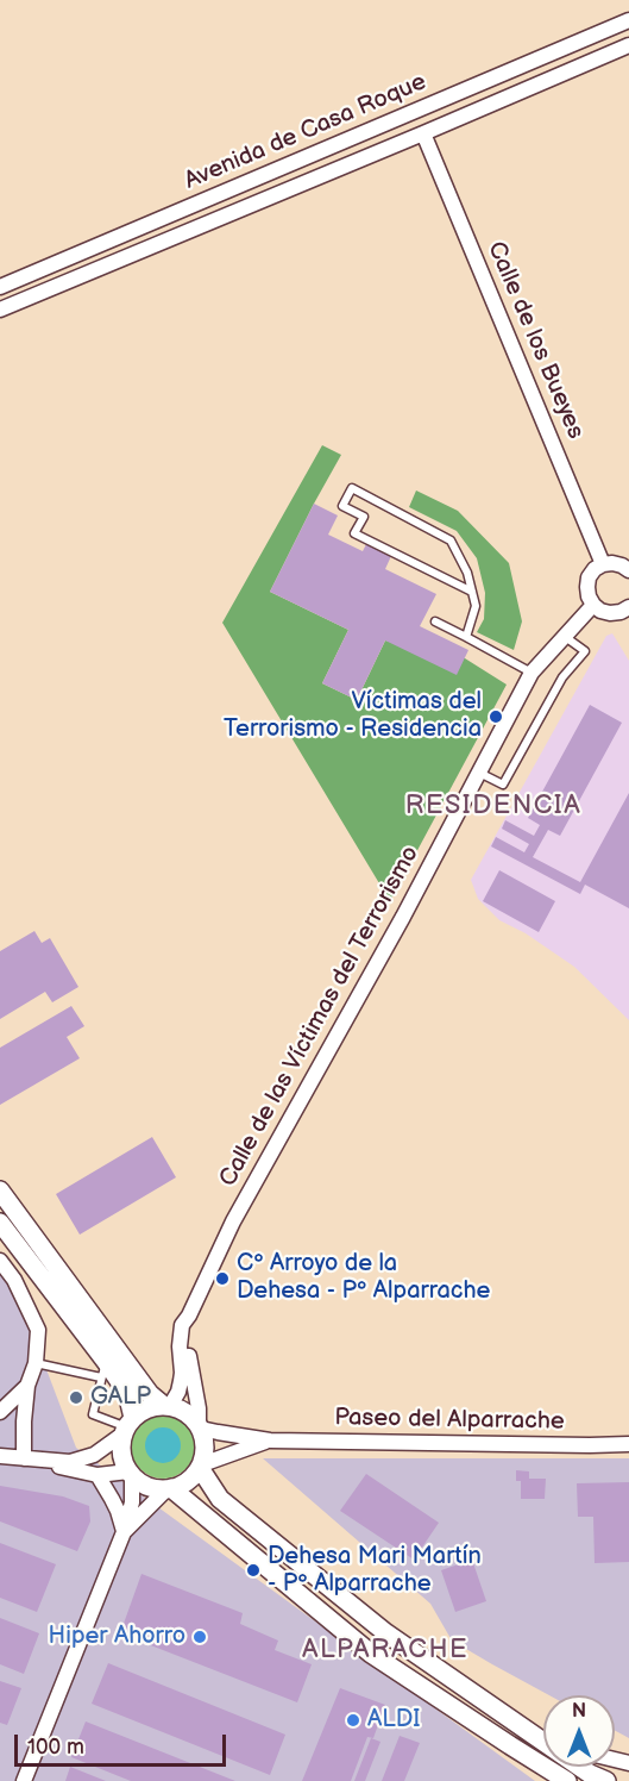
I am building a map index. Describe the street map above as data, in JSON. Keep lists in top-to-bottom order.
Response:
{
  "streets": {
    "street": [
      "Avenida de Casa Roque",
      "Calle de los Bueyes",
      "Calle de las Víctimas del Terrorismo",
      "Paseo del Alparrache"
    ]
  },
  "crossings": [
    ["Avenida de Casa Roque", "Calle de los Bueyes"],
    ["Calle de las Víctimas del Terrorismo", "Paseo del Alparrache"]
  ],
  "districts": ["RESIDENCIA", "ALPARACHE"],
  "places": [
    "Víctimas del Terrorismo - Residencia",
    "Cº Arroyo de la Dehesa - Pº Alparrache",
    "GALP",
    "Dehesa Mari Martín - Pº Alparrache",
    "Hiper Ahorro",
    "ALDI"
  ],
  "scale_bar": "100 m",
  "north": "top"
}
